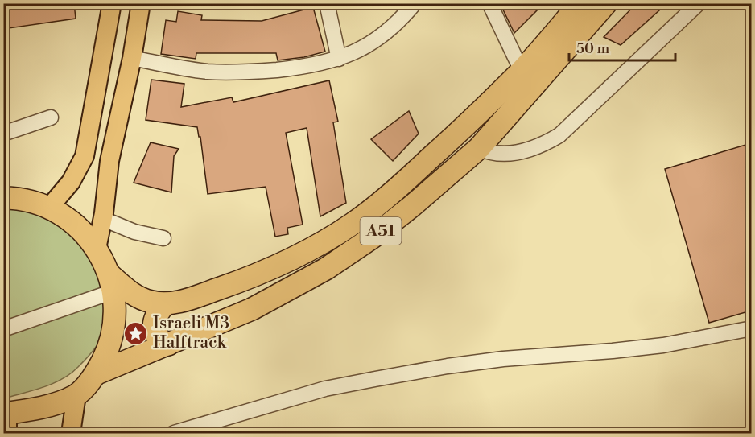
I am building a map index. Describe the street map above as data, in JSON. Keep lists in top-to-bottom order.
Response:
{
  "streets": {
    "highway": ["A51"]
  },
  "places": {
    "place": ["Israeli M3 Halftrack"]
  },
  "scale_bar": "50 m"
}
